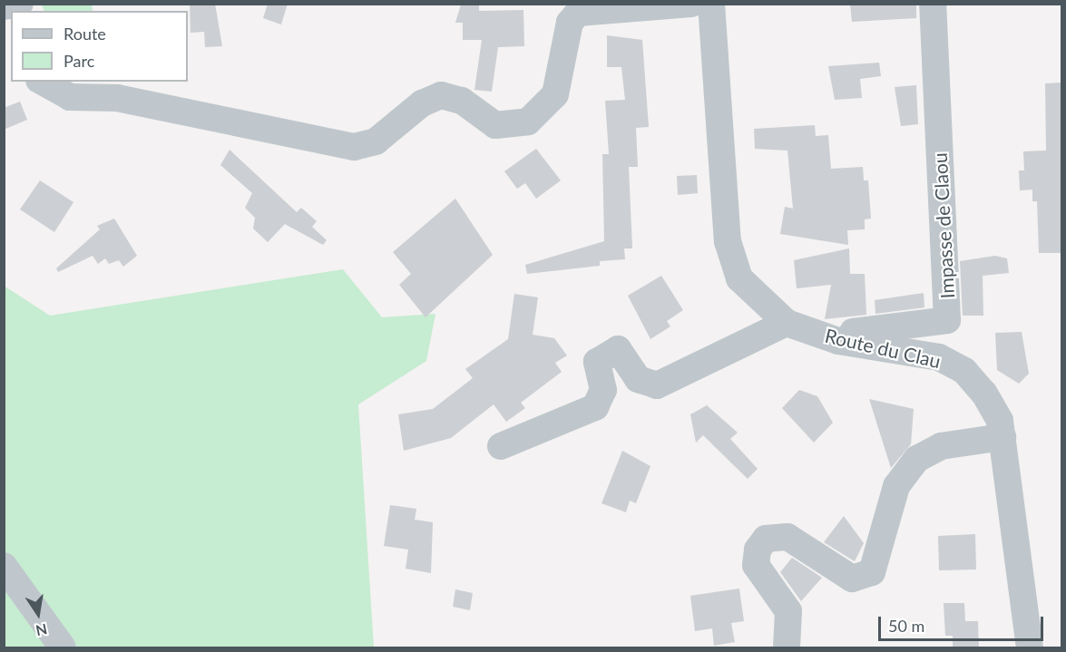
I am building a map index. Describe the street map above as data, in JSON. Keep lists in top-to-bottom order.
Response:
{
  "streets": {
    "street": ["Impasse de Claou", "Route du Clau"]
  },
  "crossings": [
    ["Impasse de Claou", "Route du Clau"]
  ],
  "legend": ["Route", "Parc"],
  "scale_bar": "50 m",
  "north": "bottom"
}
